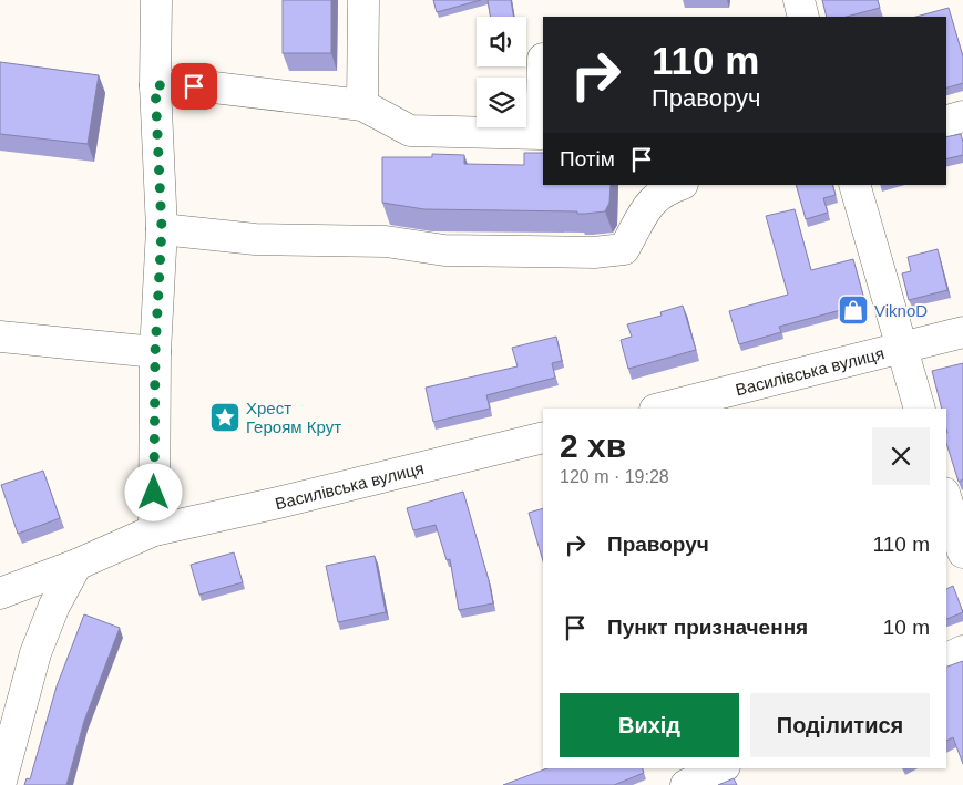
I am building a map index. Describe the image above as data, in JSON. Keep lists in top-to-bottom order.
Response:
{
  "streets": {
    "street": ["Василівська вулиця"]
  },
  "places": {
    "shop": ["ViknoD"],
    "place": ["Хрест Героям Крут"]
  },
  "page": {
    "turn": ["110 m", "Праворуч"],
    "then": "Потім",
    "heading": ["2 хв", "120 m · 19:28"],
    "list": [
      {
        "name": "Праворуч",
        "value": "110 m"
      },
      {
        "name": "Пункт призначення",
        "value": "10 m"
      }
    ],
    "buttons": ["Вихід", "Поділитися"]
  }
}
